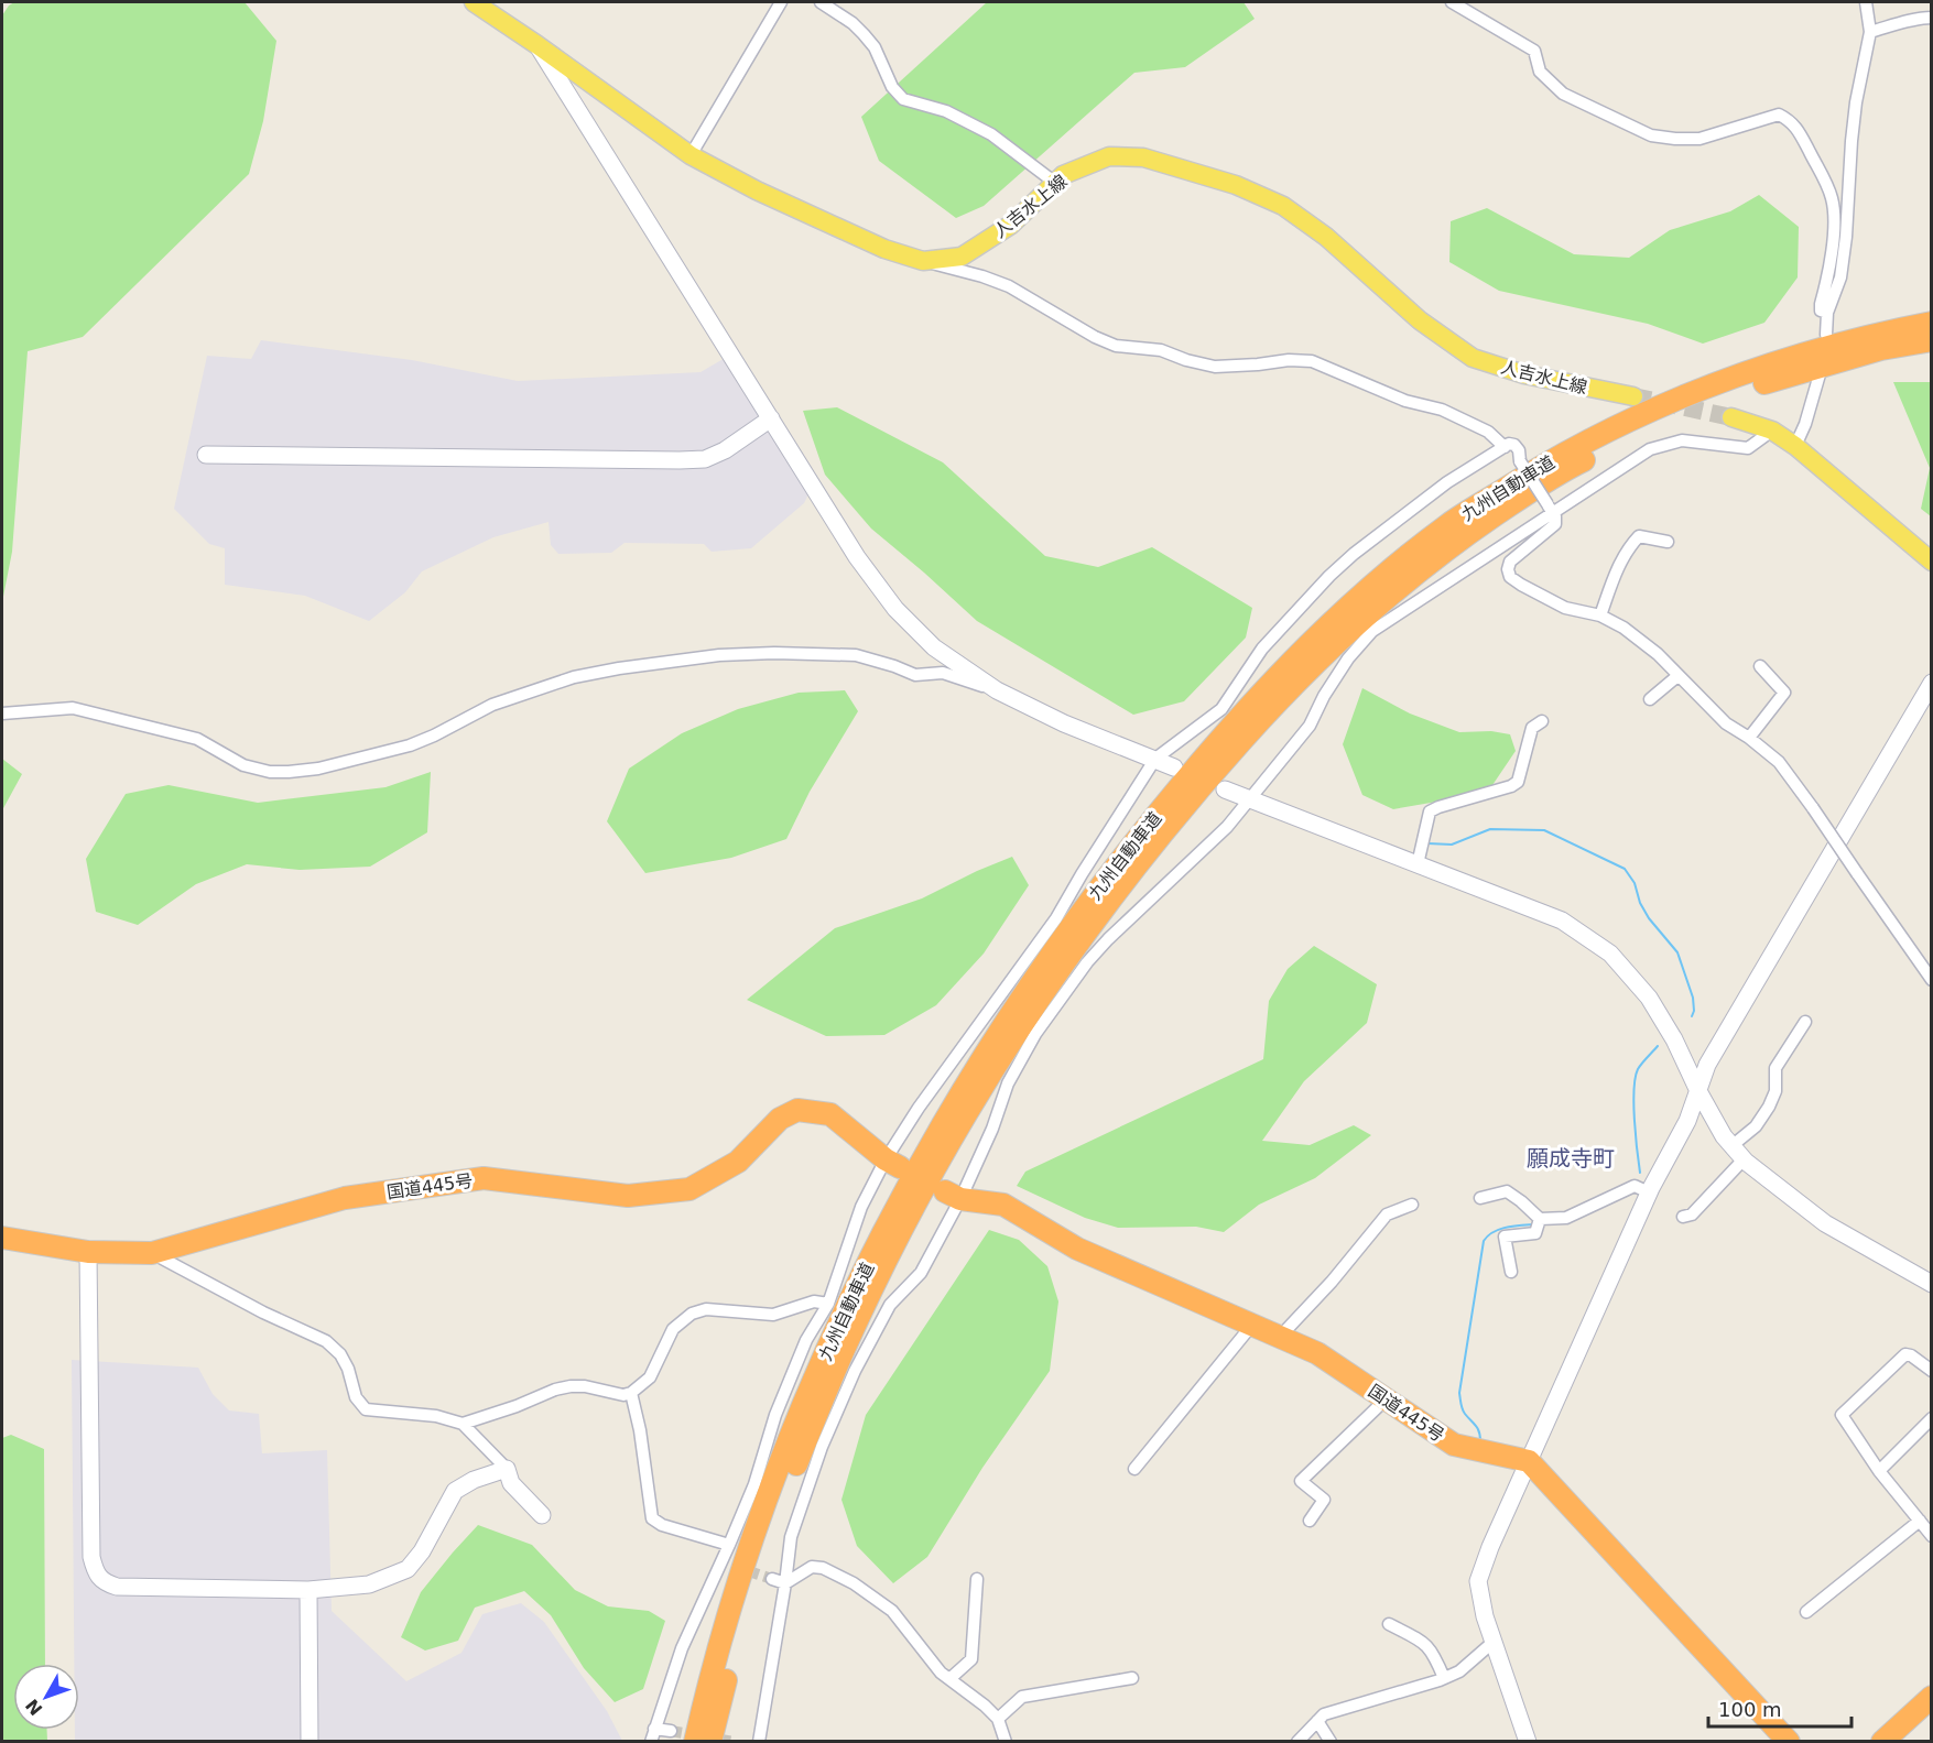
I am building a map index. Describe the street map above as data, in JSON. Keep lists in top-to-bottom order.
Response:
{
  "streets": {
    "highway": ["九州自動車道", "国道445号"],
    "main road": ["人吉水上線"]
  },
  "districts": ["願成寺町"],
  "scale_bar": "100 m",
  "north": "bottom left"
}
